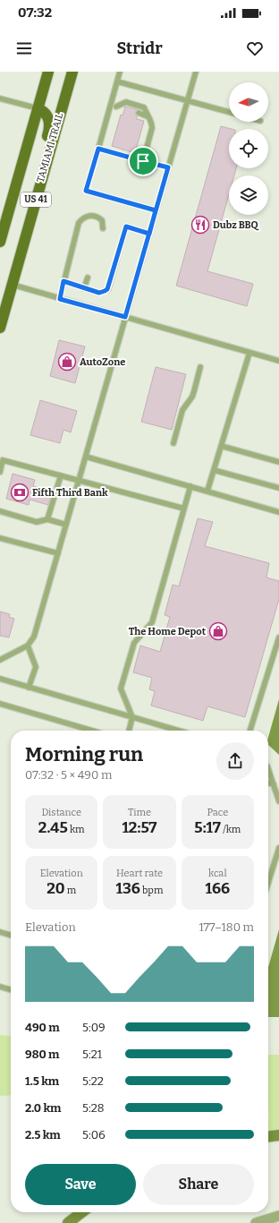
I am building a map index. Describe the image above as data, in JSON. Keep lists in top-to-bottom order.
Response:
{
  "streets": {
    "main road": ["TAMIAMI TRAIL", "US 41"]
  },
  "places": {
    "restaurant": ["Dubz BBQ"],
    "shop": ["AutoZone", "The Home Depot"],
    "bank": ["Fifth Third Bank"]
  },
  "north": "left",
  "page": {
    "status": "07:32",
    "header": "Stridr",
    "heading": ["Morning run", "07:32 · 5 × 490 m"],
    "stats": [
      ["Distance", "2.45 km"],
      ["Time", "12:57"],
      ["Pace", "5:17 /km"],
      ["Elevation", "20 m"],
      ["Heart rate", "136 bpm"],
      ["kcal", "166"]
    ],
    "chart": ["Elevation", "177–180 m"],
    "list": [
      {
        "name": "490 m",
        "note": "5:09"
      },
      {
        "name": "980 m",
        "note": "5:21"
      },
      {
        "name": "1.5 km",
        "note": "5:22"
      },
      {
        "name": "2.0 km",
        "note": "5:28"
      },
      {
        "name": "2.5 km",
        "note": "5:06"
      }
    ],
    "buttons": ["Save", "Share"]
  }
}
